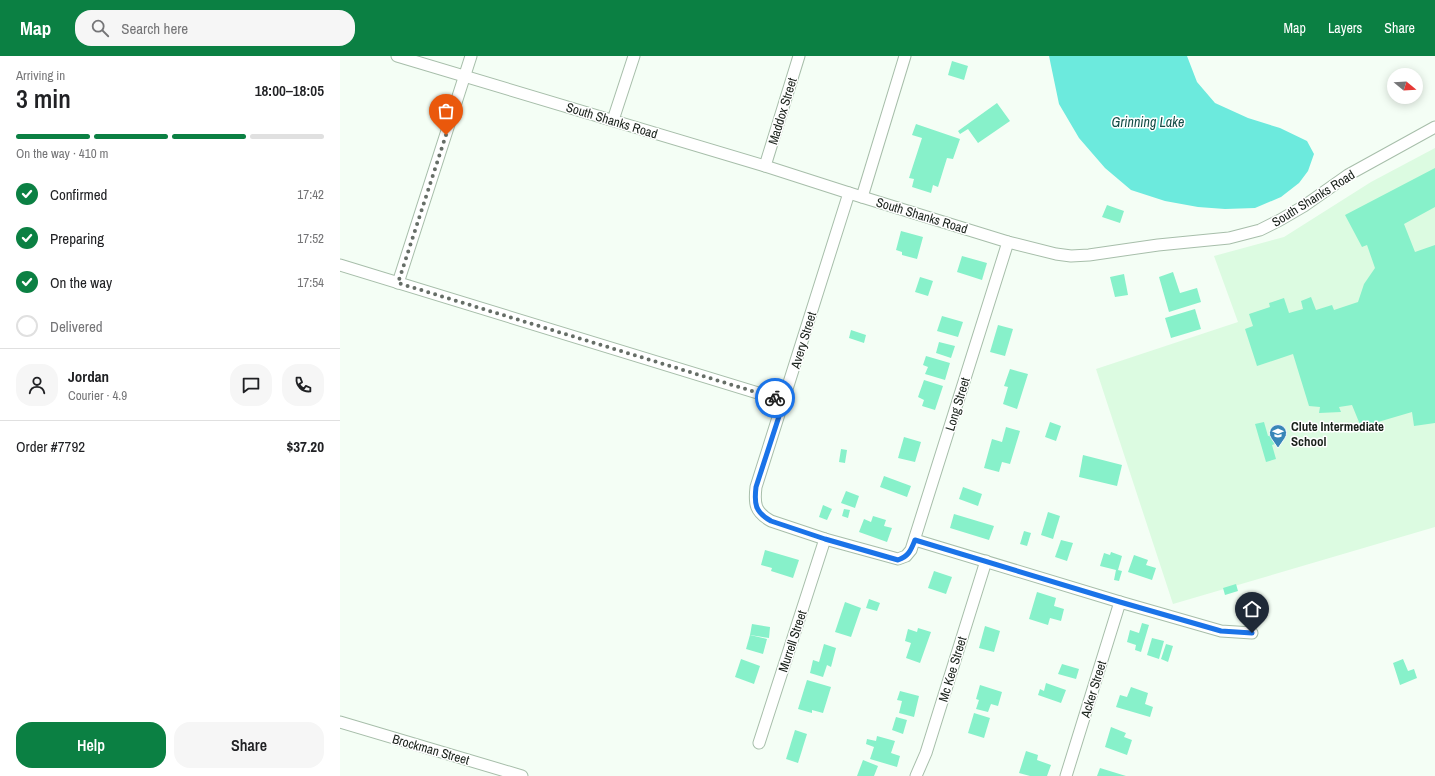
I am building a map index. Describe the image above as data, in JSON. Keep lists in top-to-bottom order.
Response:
{
  "streets": {
    "street": [
      "Maddox Street",
      "South Shanks Road",
      "Avery Street",
      "Long Street",
      "Murrell Street",
      "Mc Kee Street",
      "Acker Street",
      "Brockman Street"
    ]
  },
  "crossings": [
    ["Maddox Street", "South Shanks Road"],
    ["South Shanks Road", "Avery Street"],
    ["South Shanks Road", "Long Street"],
    ["Avery Street", "Long Street"],
    ["Avery Street", "Murrell Street"],
    ["Long Street", "Murrell Street"]
  ],
  "water": ["Grinning Lake"],
  "places": {
    "school or university": ["Clute Intermediate School"]
  },
  "north": "right",
  "page": {
    "header": "Map",
    "search": "Search here",
    "nav": ["Map", "Layers", "Share"],
    "heading": ["3 min", "Arriving in", "18:00–18:05"],
    "panel": [
      "Jordan",
      "Courier · 4.9",
      "Order #7792",
      "$37.20"
    ],
    "bar": "On the way · 410 m",
    "list": [
      ["Confirmed", "17:42"],
      ["Preparing", "17:52"],
      ["On the way", "17:54"],
      "Delivered"
    ],
    "buttons": ["Help", "Share"]
  }
}
